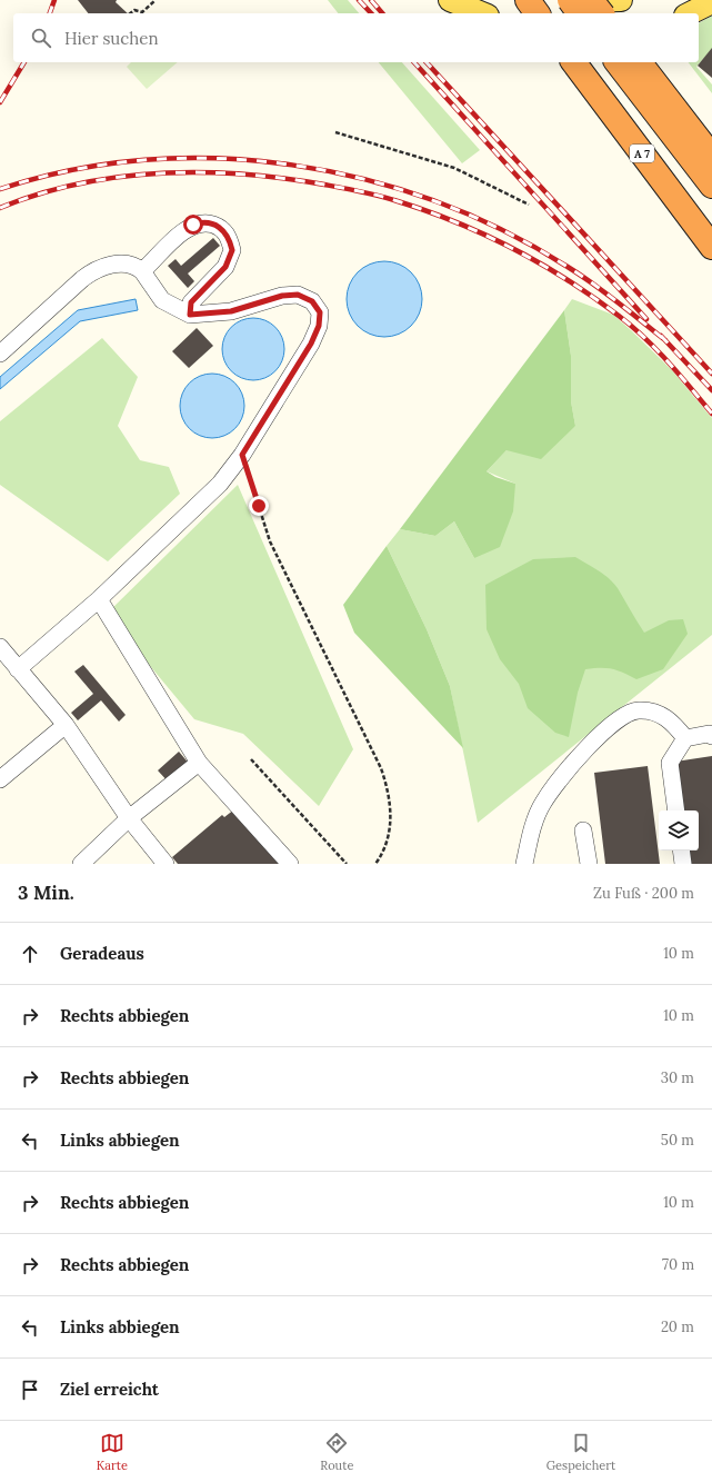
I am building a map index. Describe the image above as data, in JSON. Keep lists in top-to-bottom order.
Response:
{
  "streets": {
    "highway": ["A 7"]
  },
  "page": {
    "search": "Hier suchen",
    "heading": ["3 Min.", "Zu Fuß · 200 m"],
    "list": [
      ["Geradeaus", "10 m"],
      ["Rechts abbiegen", "10 m"],
      ["Rechts abbiegen", "30 m"],
      ["Links abbiegen", "50 m"],
      ["Rechts abbiegen", "10 m"],
      ["Rechts abbiegen", "70 m"],
      ["Links abbiegen", "20 m"],
      "Ziel erreicht"
    ],
    "nav": ["Karte", "Route", "Gespeichert"]
  }
}
